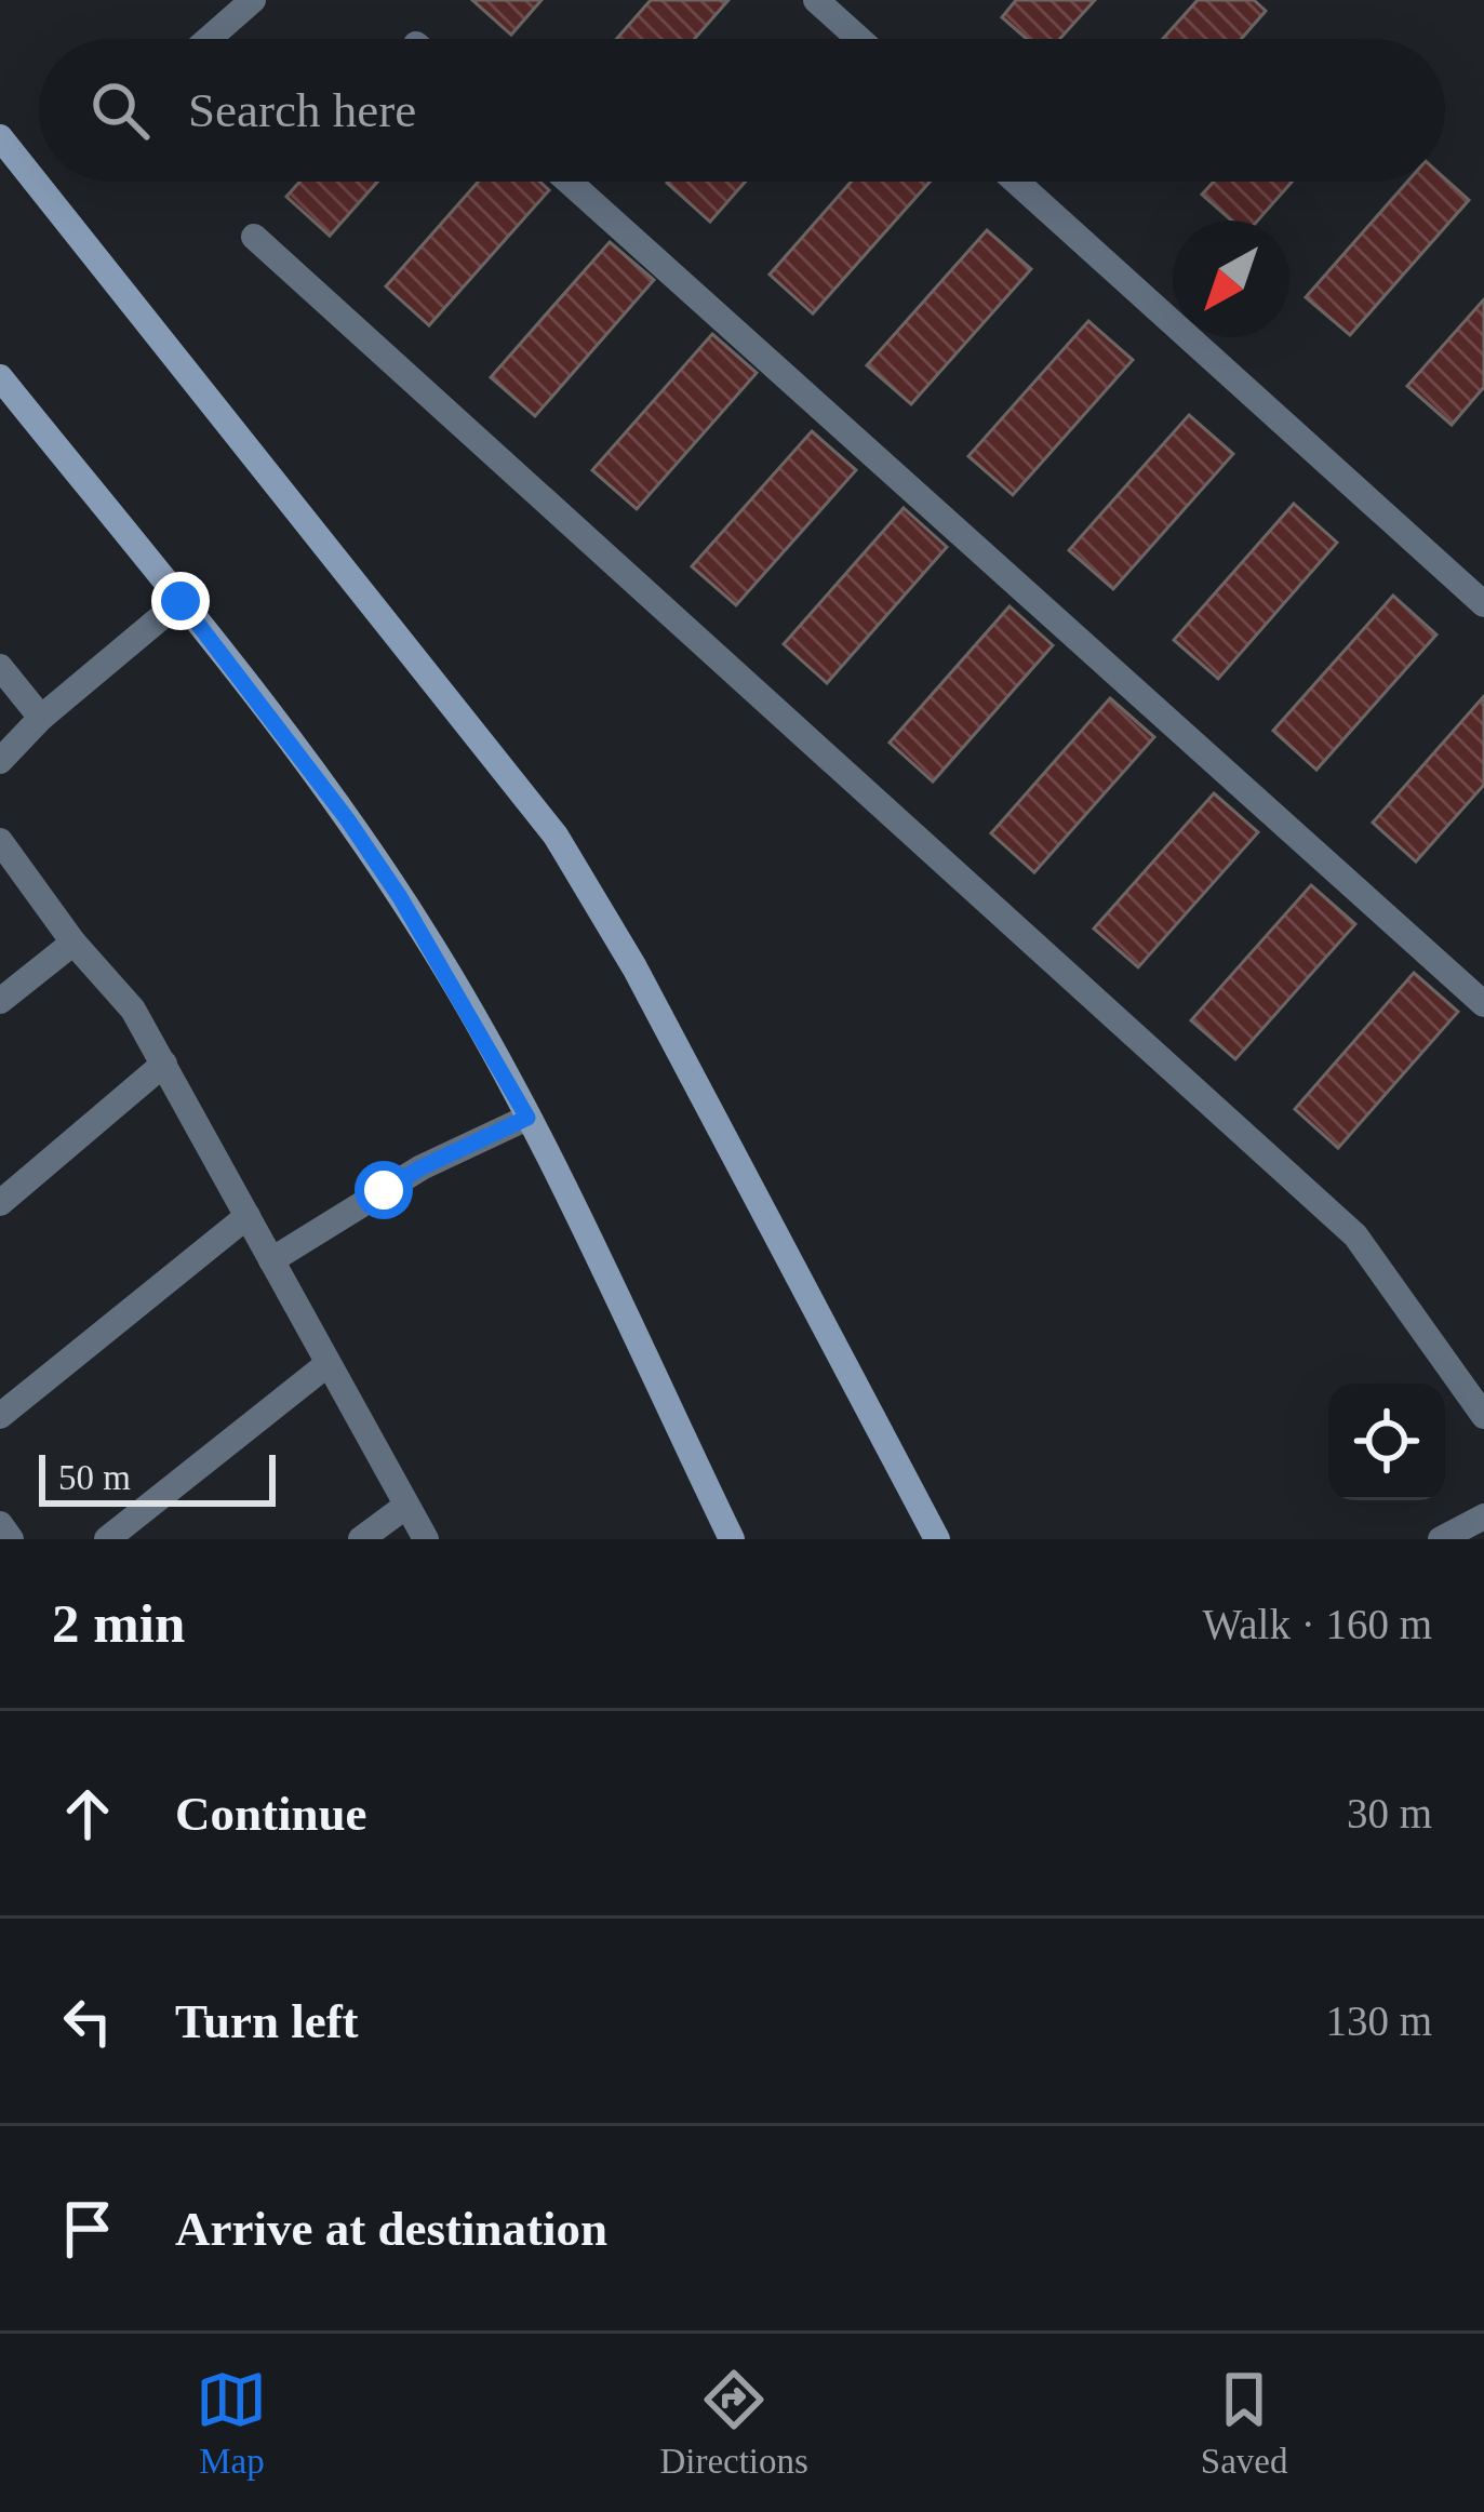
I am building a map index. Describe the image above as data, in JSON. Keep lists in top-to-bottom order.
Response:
{
  "scale_bar": "50 m",
  "north": "bottom left",
  "page": {
    "search": "Search here",
    "scale": "50 m",
    "heading": ["2 min", "Walk · 160 m"],
    "list": [
      ["Continue", "30 m"],
      ["Turn left", "130 m"],
      "Arrive at destination"
    ],
    "nav": ["Map", "Directions", "Saved"]
  }
}
